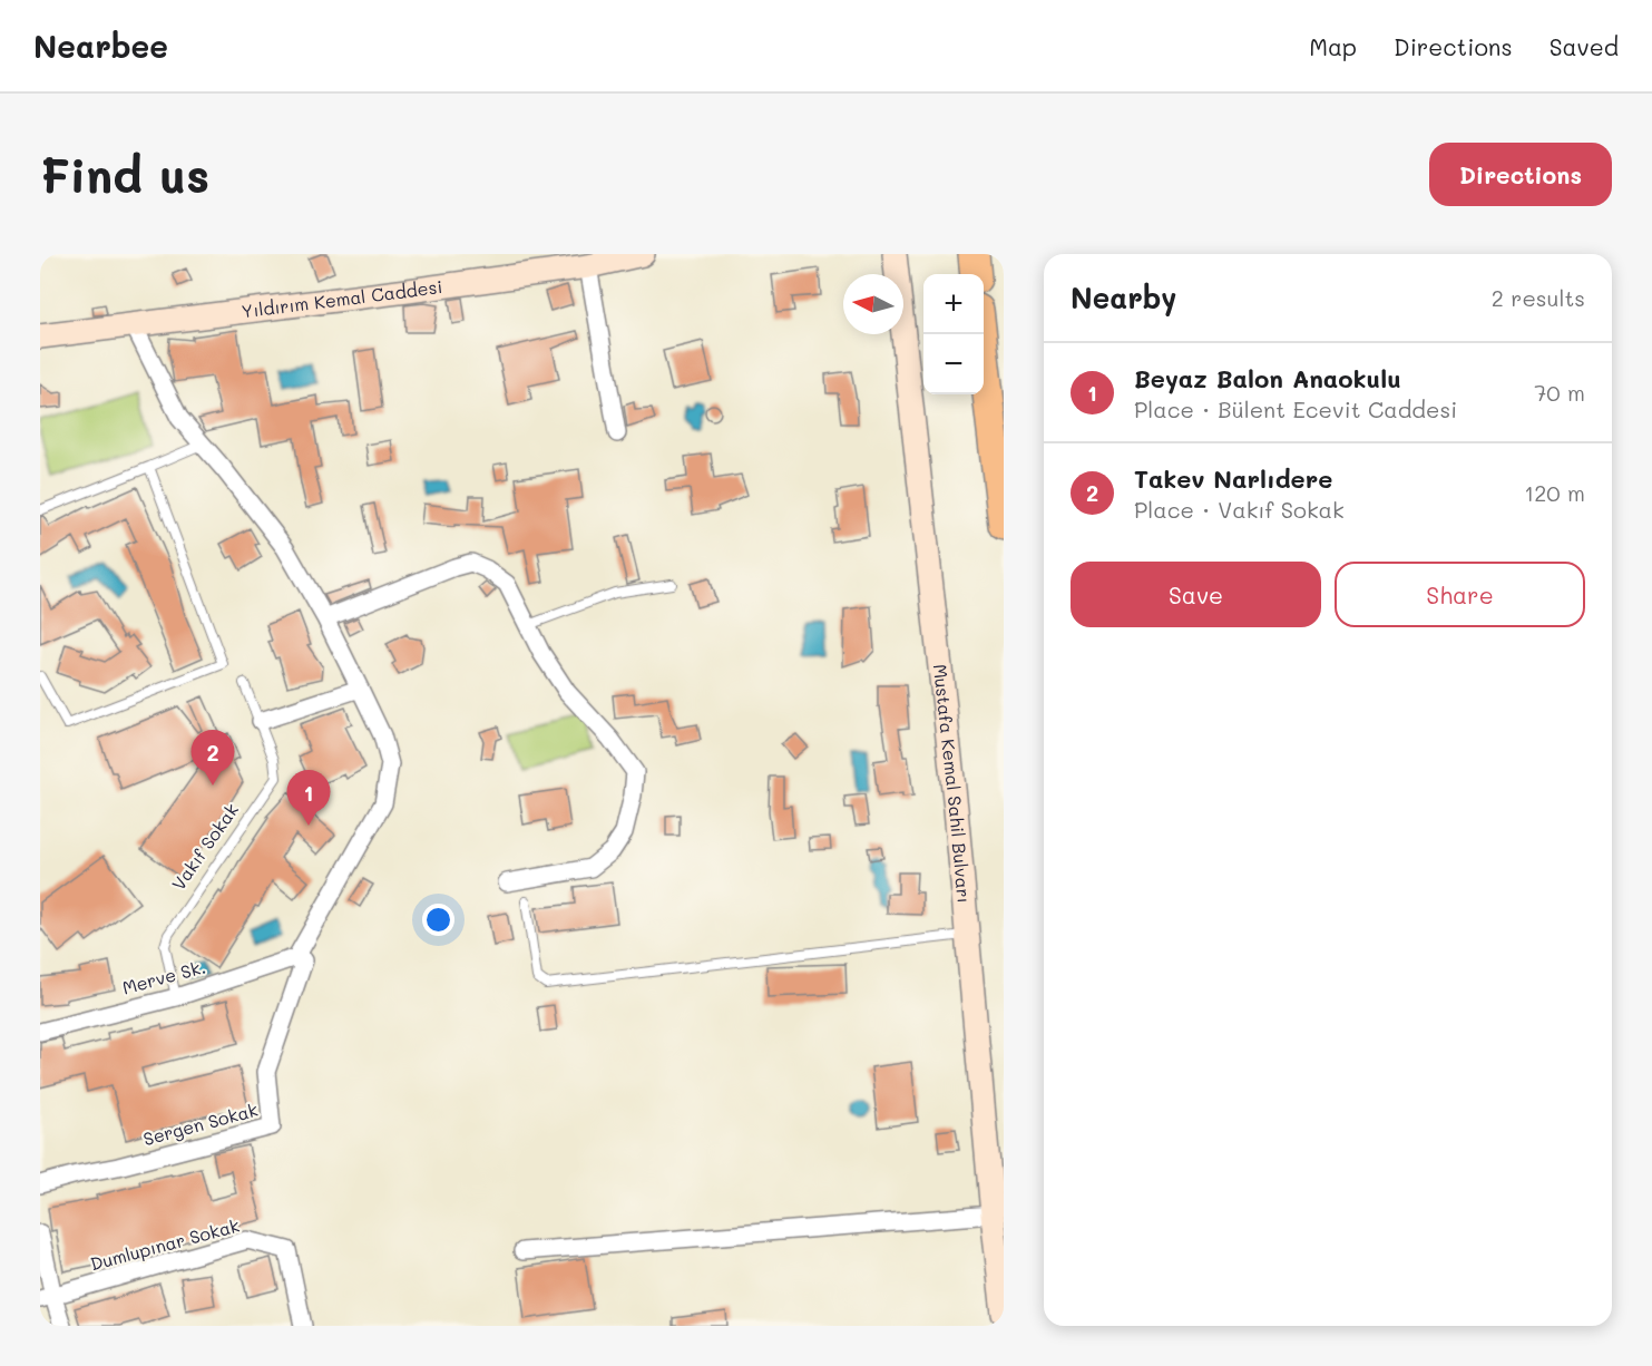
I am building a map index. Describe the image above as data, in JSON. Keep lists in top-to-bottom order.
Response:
{
  "streets": {
    "main road": ["Yıldırım Kemal Caddesi", "Mustafa Kemal Sahil Bulvarı"],
    "street": ["Merve Sk.", "Sergen Sokak", "Dumlupınar Sokak"],
    "lane": ["Vakıf Sokak"]
  },
  "crossings": [
    ["Vakıf Sokak", "Merve Sk."],
    ["Merve Sk.", "Sergen Sokak"]
  ],
  "north": "left",
  "page": {
    "header": "Nearbee",
    "nav": ["Map", "Directions", "Saved"],
    "buttons": [
      "Directions",
      ["Save", "Share"]
    ],
    "title": "Find us",
    "heading": ["Nearby", "2 results"],
    "map_buttons": ["+", "−"],
    "list": [
      {
        "mark": "1",
        "name": "Beyaz Balon Anaokulu",
        "note": "Place · Bülent Ecevit Caddesi",
        "value": "70 m"
      },
      {
        "mark": "2",
        "name": "Takev Narlıdere",
        "note": "Place · Vakıf Sokak",
        "value": "120 m"
      }
    ],
    "pins": ["2", "1"]
  }
}
